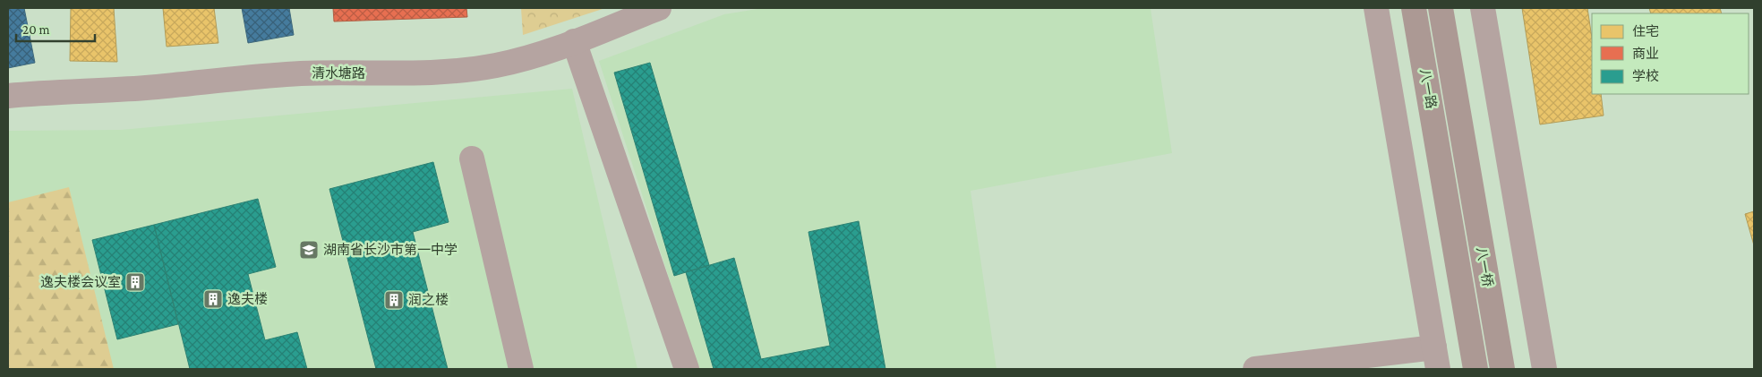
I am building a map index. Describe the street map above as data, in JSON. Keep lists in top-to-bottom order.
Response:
{
  "streets": {
    "main road": ["八一路", "八一桥"],
    "street": ["清水塘路"]
  },
  "crossings": [
    ["八一路", "八一桥"]
  ],
  "places": {
    "school or university": ["湖南省长沙市第一中学"],
    "building": ["逸夫楼会议室", "逸夫楼", "润之楼"]
  },
  "legend": ["住宅", "商业", "学校"],
  "scale_bar": "20 m"
}
